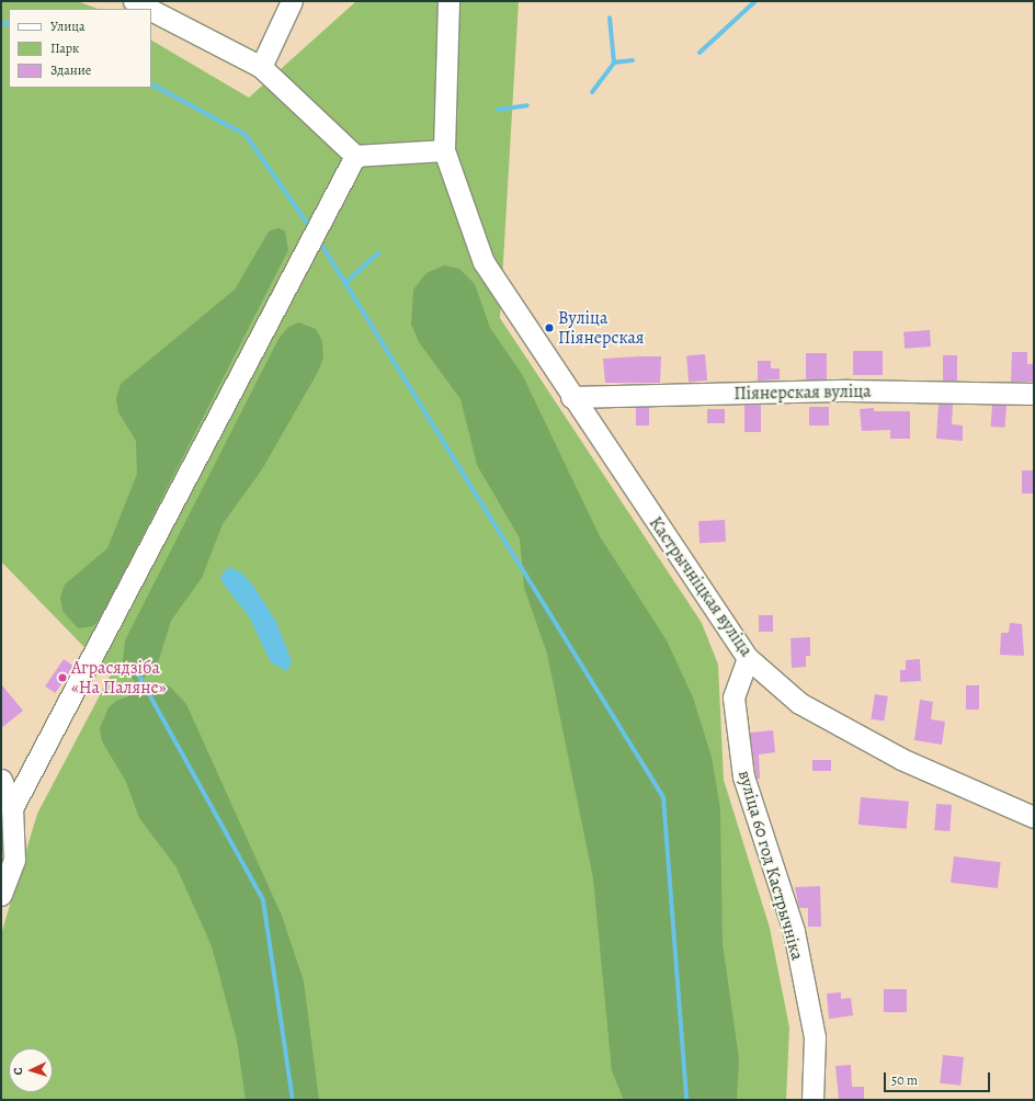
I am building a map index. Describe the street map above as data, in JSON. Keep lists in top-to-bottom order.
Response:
{
  "streets": {
    "street": ["Піянерская вуліца", "Кастрычніцкая вуліца", "вуліца 60 год Кастрычніка"]
  },
  "crossings": [
    ["Піянерская вуліца", "Кастрычніцкая вуліца"],
    ["Кастрычніцкая вуліца", "вуліца 60 год Кастрычніка"]
  ],
  "places": ["Вуліца Піянерская", "Аграсядзіба «На Паляне»"],
  "legend": ["Улица", "Парк", "Здание"],
  "scale_bar": "50 m",
  "north": "left"
}
